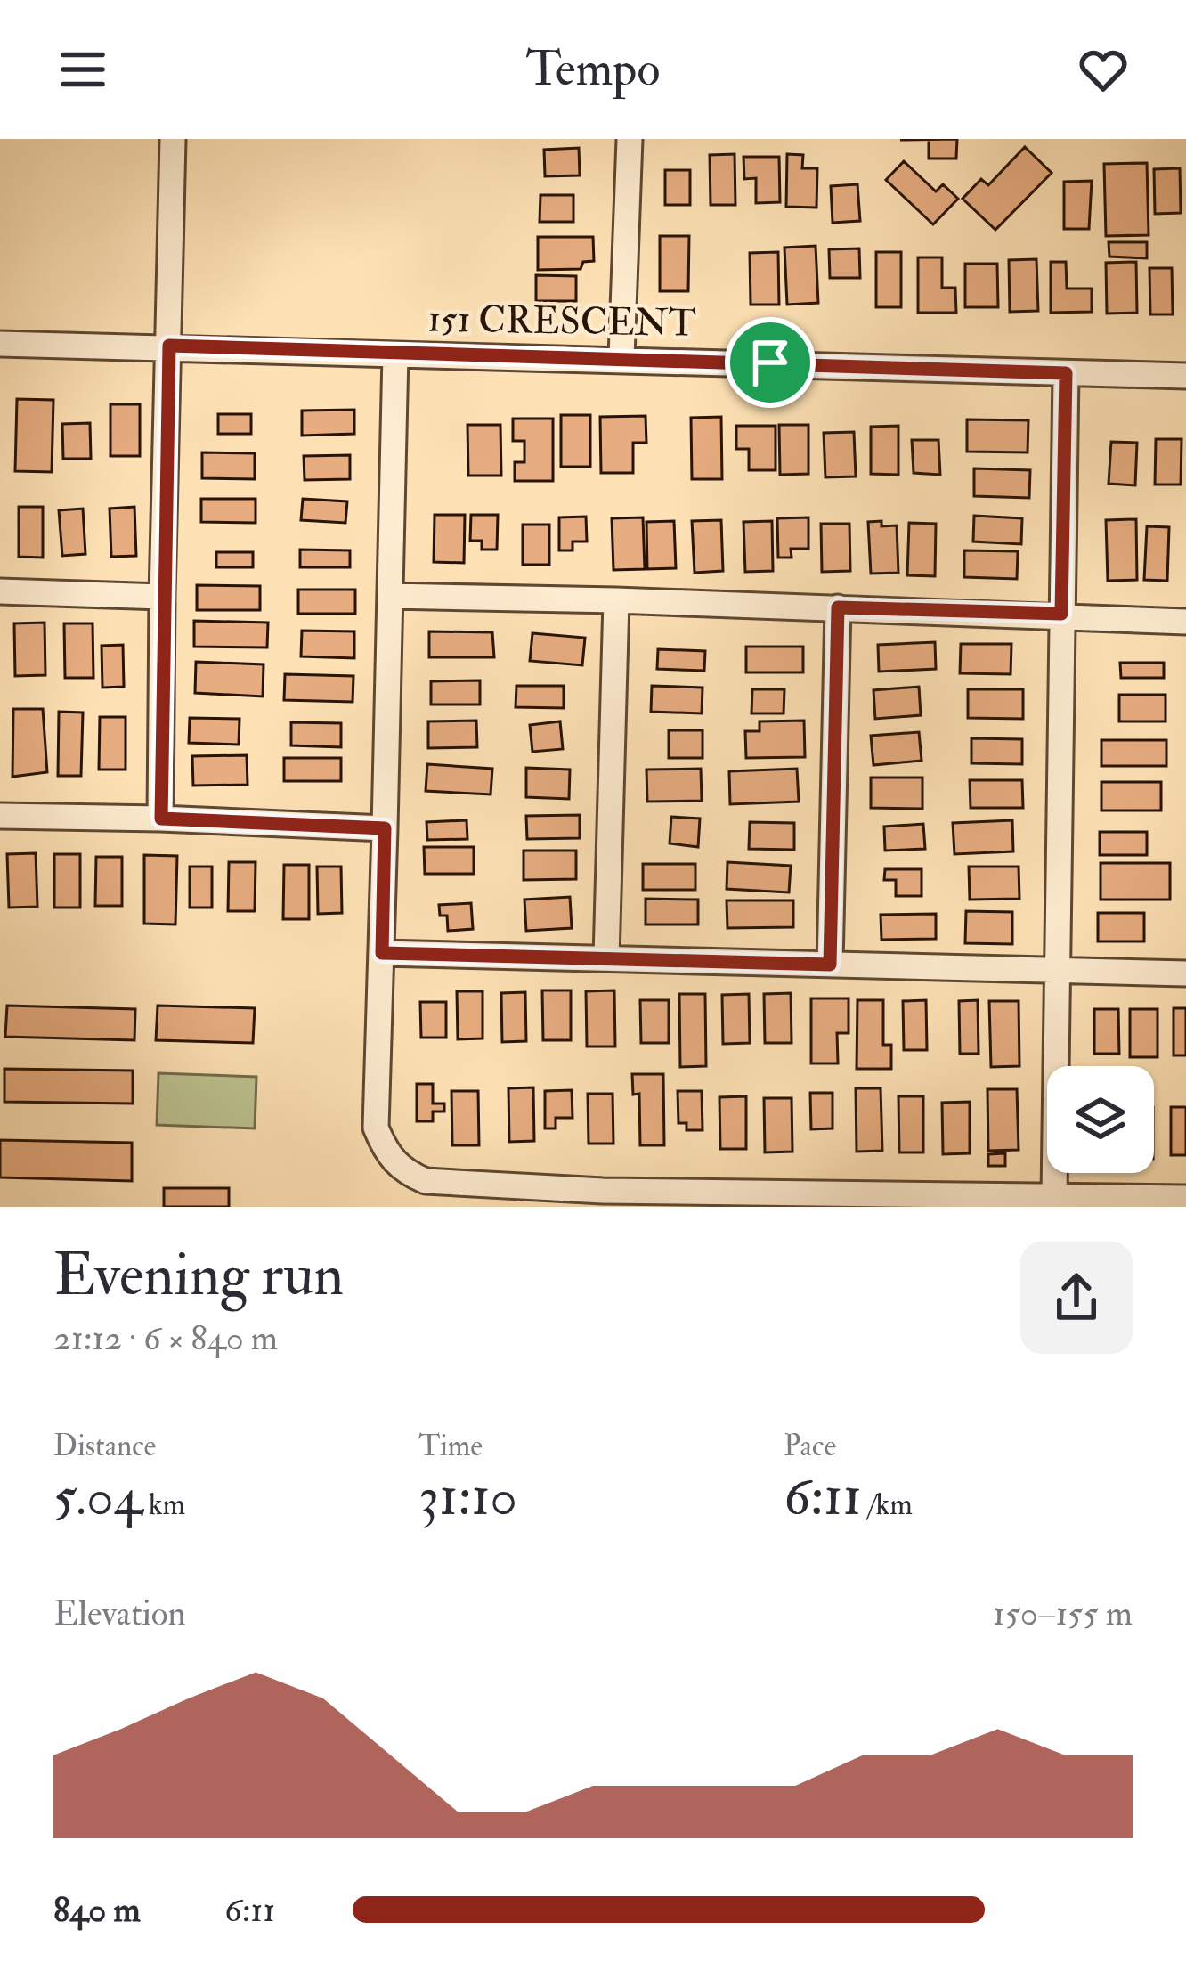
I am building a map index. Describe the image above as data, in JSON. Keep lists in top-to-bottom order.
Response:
{
  "streets": {
    "street": ["151 CRESCENT"]
  },
  "page": {
    "header": "Tempo",
    "heading": ["Evening run", "21:12 · 6 × 840 m"],
    "stats": [
      ["Distance", "5.04 km"],
      ["Time", "31:10"],
      ["Pace", "6:11 /km"]
    ],
    "chart": ["Elevation", "150–155 m"],
    "list": [
      {
        "name": "840 m",
        "note": "6:11"
      }
    ]
  }
}
